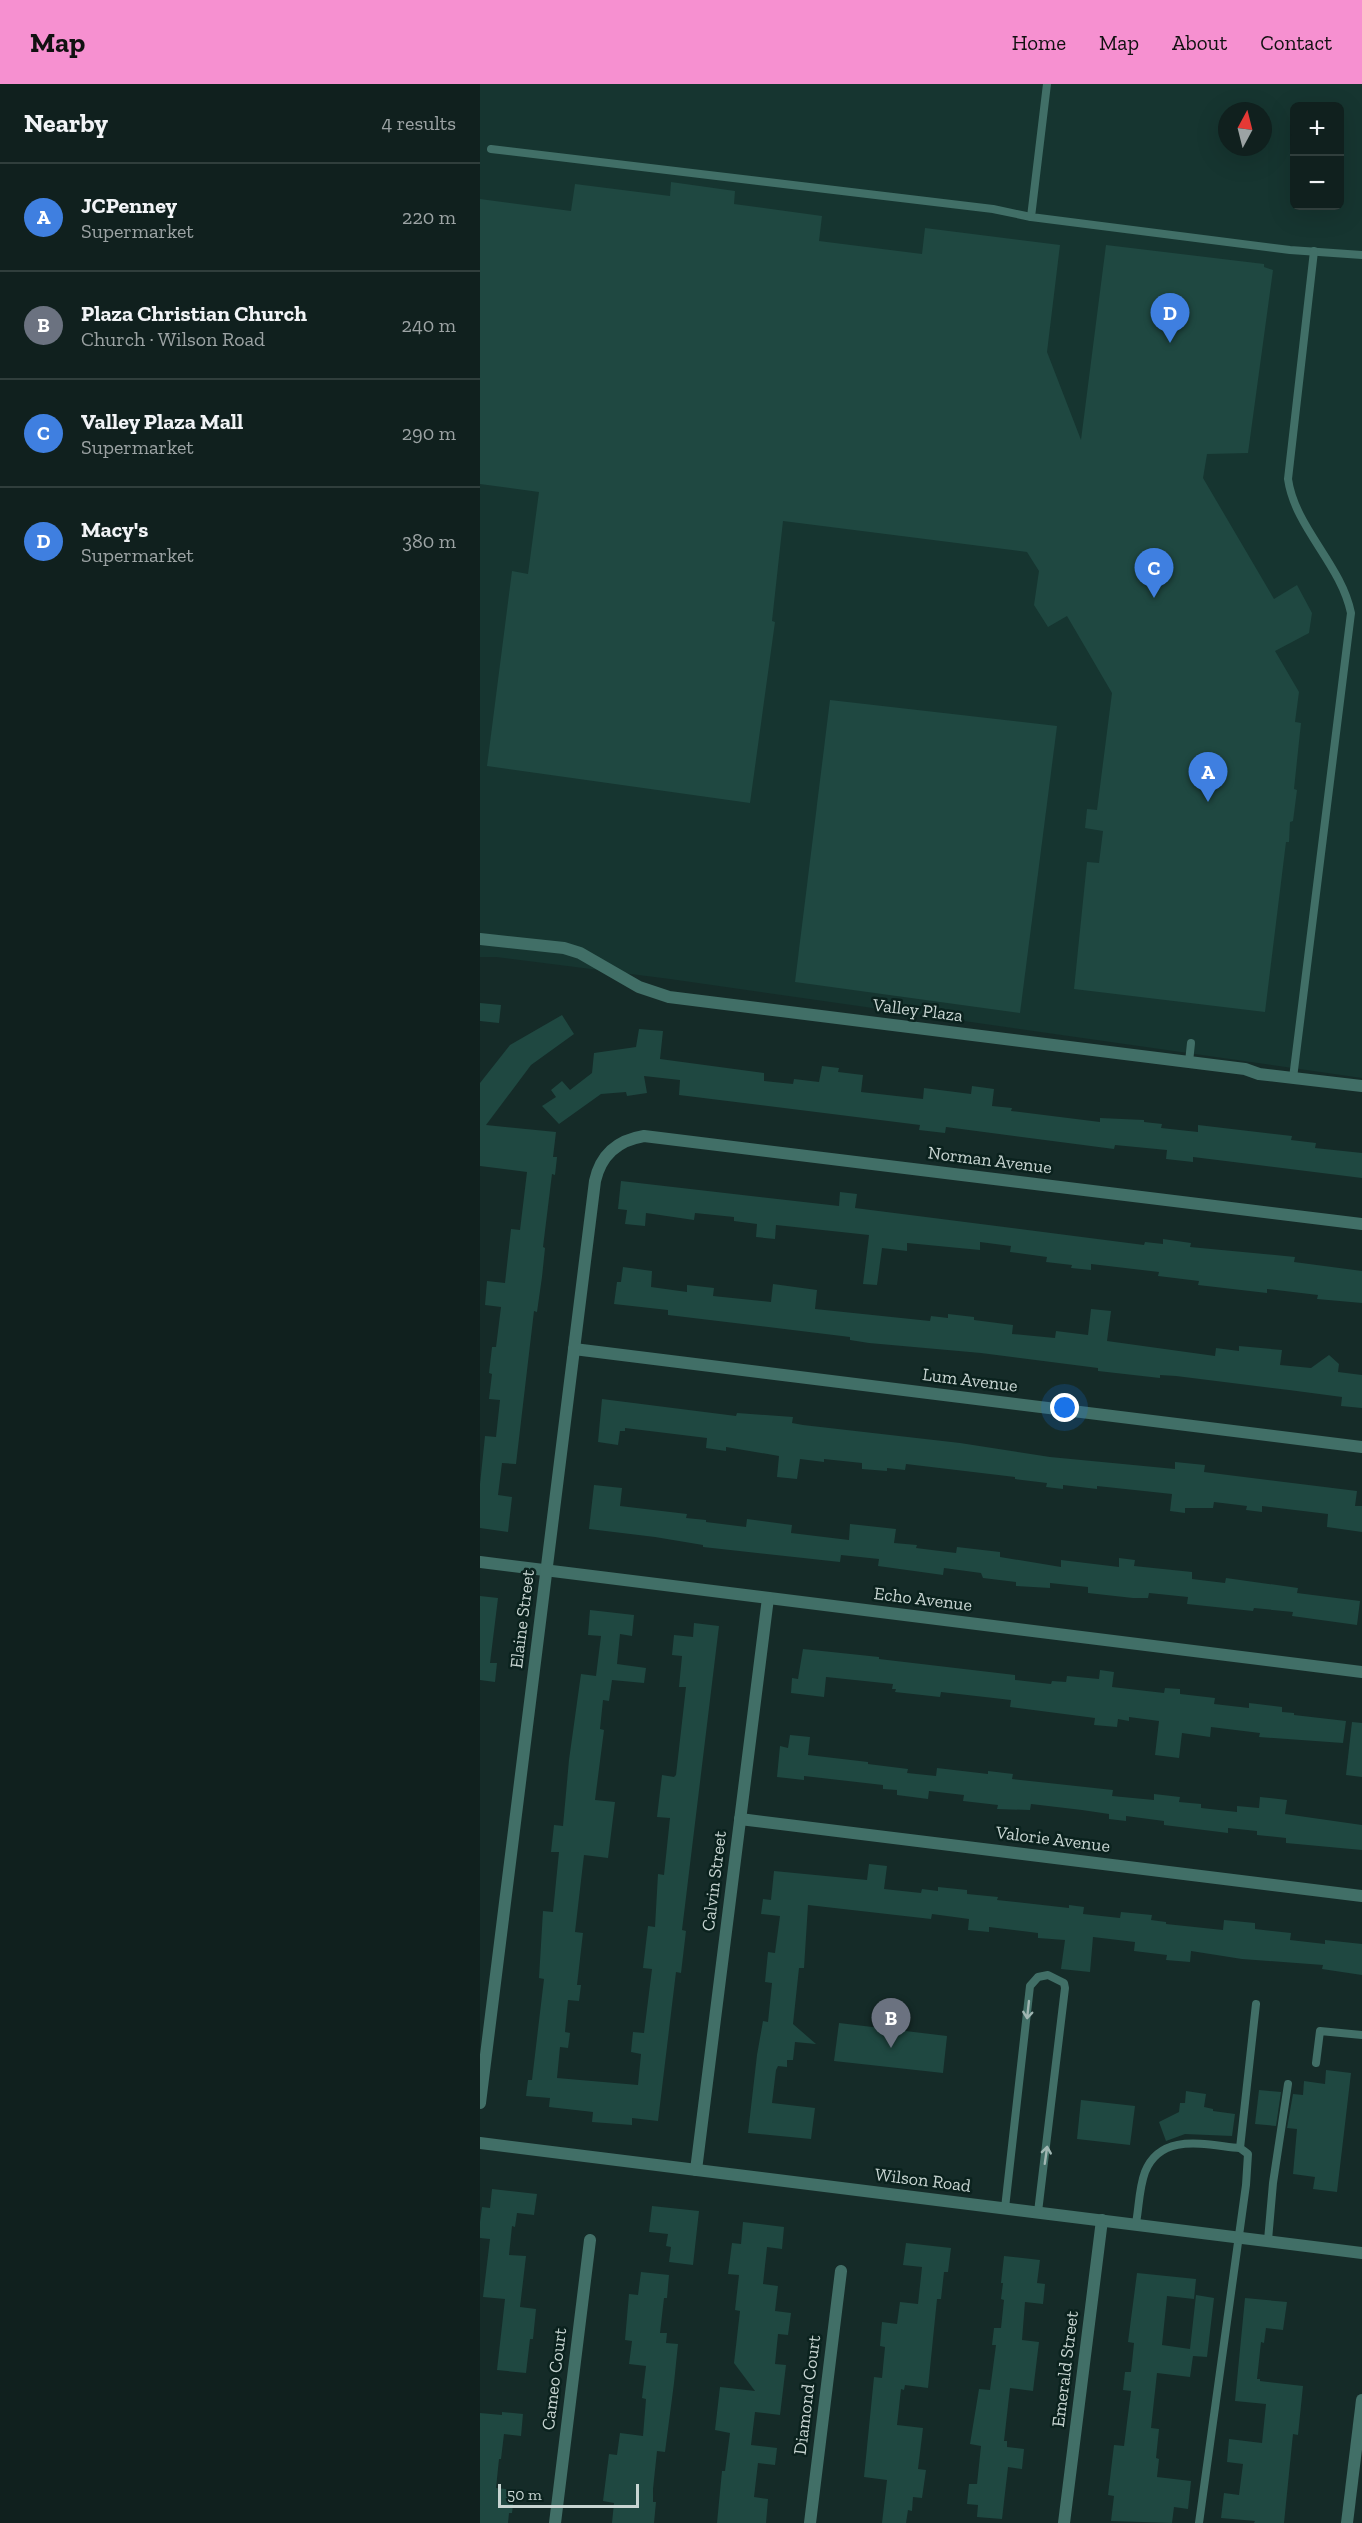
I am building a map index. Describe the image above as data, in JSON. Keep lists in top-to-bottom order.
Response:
{
  "streets": {
    "street": [
      "Valley Plaza",
      "Norman Avenue",
      "Lum Avenue",
      "Echo Avenue",
      "Elaine Street",
      "Valorie Avenue",
      "Calvin Street",
      "Wilson Road",
      "Emerald Street",
      "Cameo Court",
      "Diamond Court"
    ]
  },
  "crossings": [
    ["Norman Avenue", "Elaine Street"],
    ["Lum Avenue", "Elaine Street"],
    ["Echo Avenue", "Elaine Street"],
    ["Echo Avenue", "Calvin Street"],
    ["Valorie Avenue", "Calvin Street"],
    ["Calvin Street", "Wilson Road"],
    ["Wilson Road", "Emerald Street"]
  ],
  "scale_bar": "50 m",
  "north": "top",
  "page": {
    "header": "Map",
    "nav": [
      "Home",
      "Map",
      "About",
      "Contact"
    ],
    "heading": ["Nearby", "4 results"],
    "map_buttons": ["+", "−"],
    "list": [
      {
        "mark": "A",
        "name": "JCPenney",
        "note": "Supermarket",
        "value": "220 m"
      },
      {
        "mark": "B",
        "name": "Plaza Christian Church",
        "note": "Church · Wilson Road",
        "value": "240 m"
      },
      {
        "mark": "C",
        "name": "Valley Plaza Mall",
        "note": "Supermarket",
        "value": "290 m"
      },
      {
        "mark": "D",
        "name": "Macy's",
        "note": "Supermarket",
        "value": "380 m"
      }
    ],
    "pins": [
      "D",
      "C",
      "A",
      "B"
    ],
    "scale": "50 m"
  }
}
